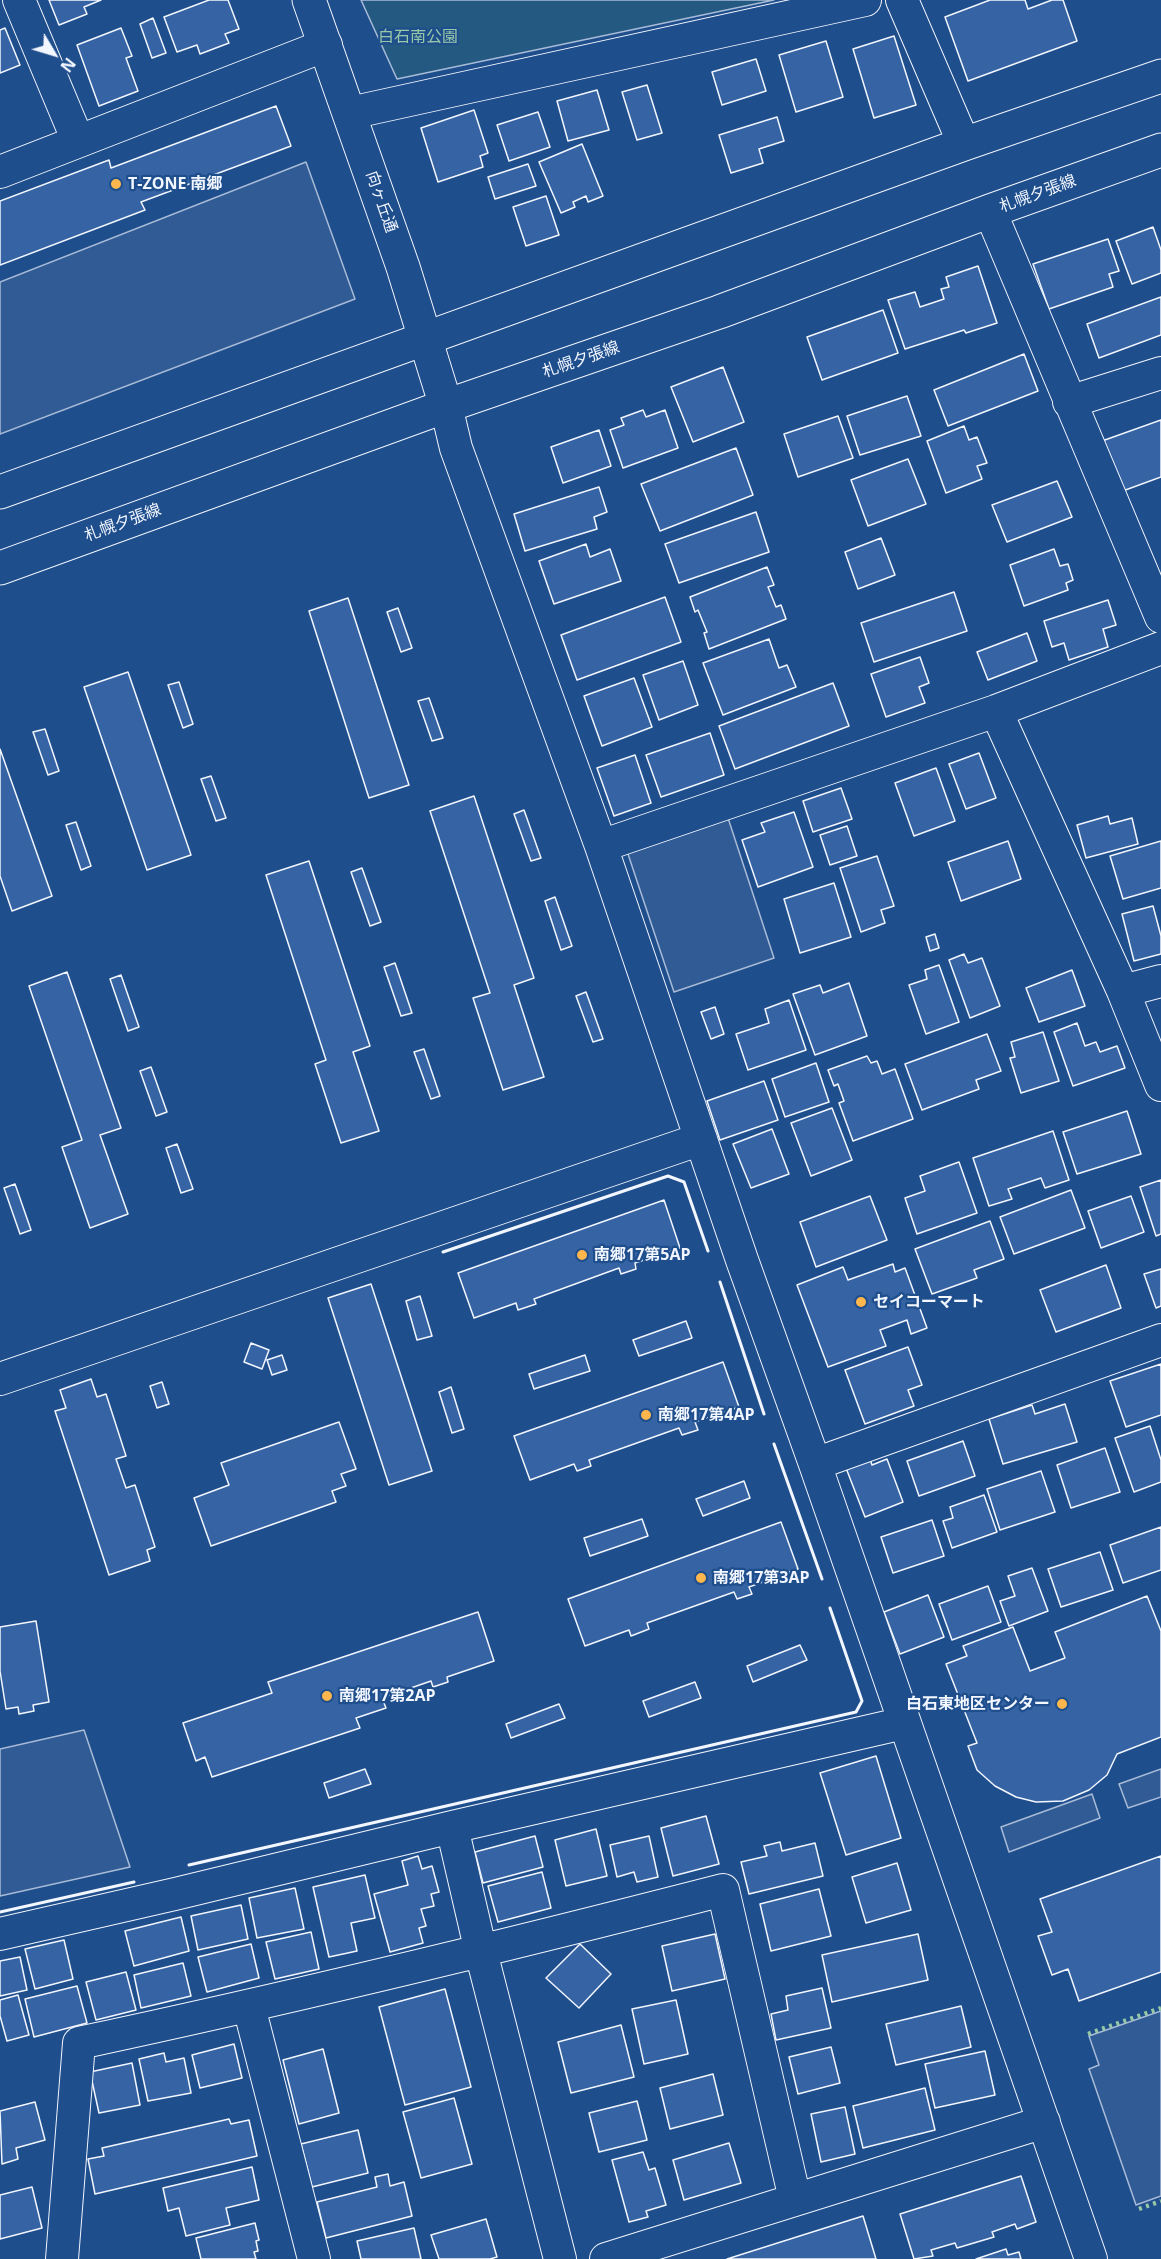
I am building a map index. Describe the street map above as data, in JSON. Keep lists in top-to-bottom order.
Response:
{
  "streets": {
    "main road": ["札幌夕張線", "向ヶ丘通"]
  },
  "crossings": [
    ["札幌夕張線", "向ヶ丘通"]
  ],
  "parks": ["白石南公園"],
  "places": [
    "T-ZONE 南郷",
    "南郷17第5AP",
    "セイコーマート",
    "南郷17第4AP",
    "南郷17第3AP",
    "南郷17第2AP",
    "白石東地区センター"
  ],
  "north": "bottom right"
}
